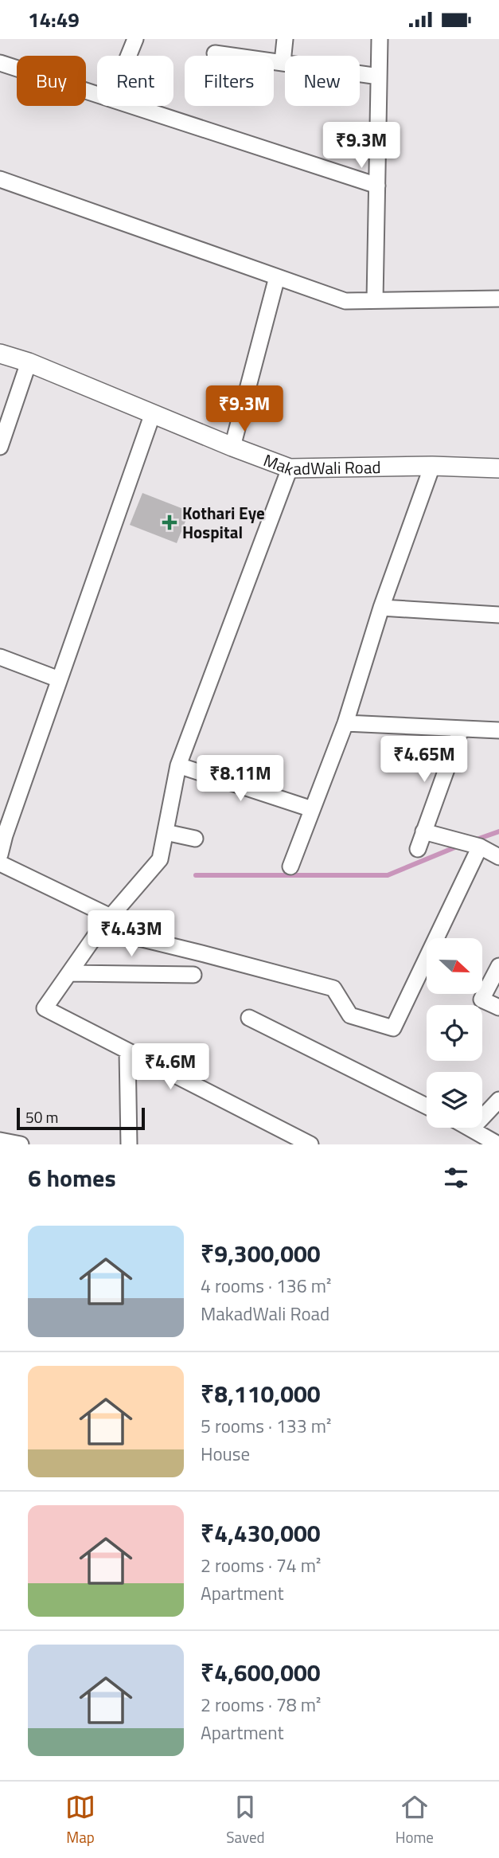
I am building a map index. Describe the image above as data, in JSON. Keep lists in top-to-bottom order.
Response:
{
  "streets": {
    "street": ["MakadWali Road"]
  },
  "places": {
    "health": ["Kothari Eye Hospital"]
  },
  "scale_bar": "50 m",
  "north": "right",
  "page": {
    "status": "14:49",
    "chip": [
      "Buy",
      "Rent",
      "Filters",
      "New"
    ],
    "price": [
      "₹9.3M",
      "₹9.3M",
      "₹4.65M",
      "₹8.11M",
      "₹4.43M",
      "₹4.6M"
    ],
    "scale": "50 m",
    "heading": "6 homes",
    "list": [
      {
        "name": "₹9,300,000",
        "note": "4 rooms · 136 m² · MakadWali Road"
      },
      {
        "name": "₹8,110,000",
        "note": "5 rooms · 133 m² · House"
      },
      {
        "name": "₹4,430,000",
        "note": "2 rooms · 74 m² · Apartment"
      },
      {
        "name": "₹4,600,000",
        "note": "2 rooms · 78 m² · Apartment"
      }
    ],
    "tabs": ["Map", "Saved", "Home"]
  }
}
